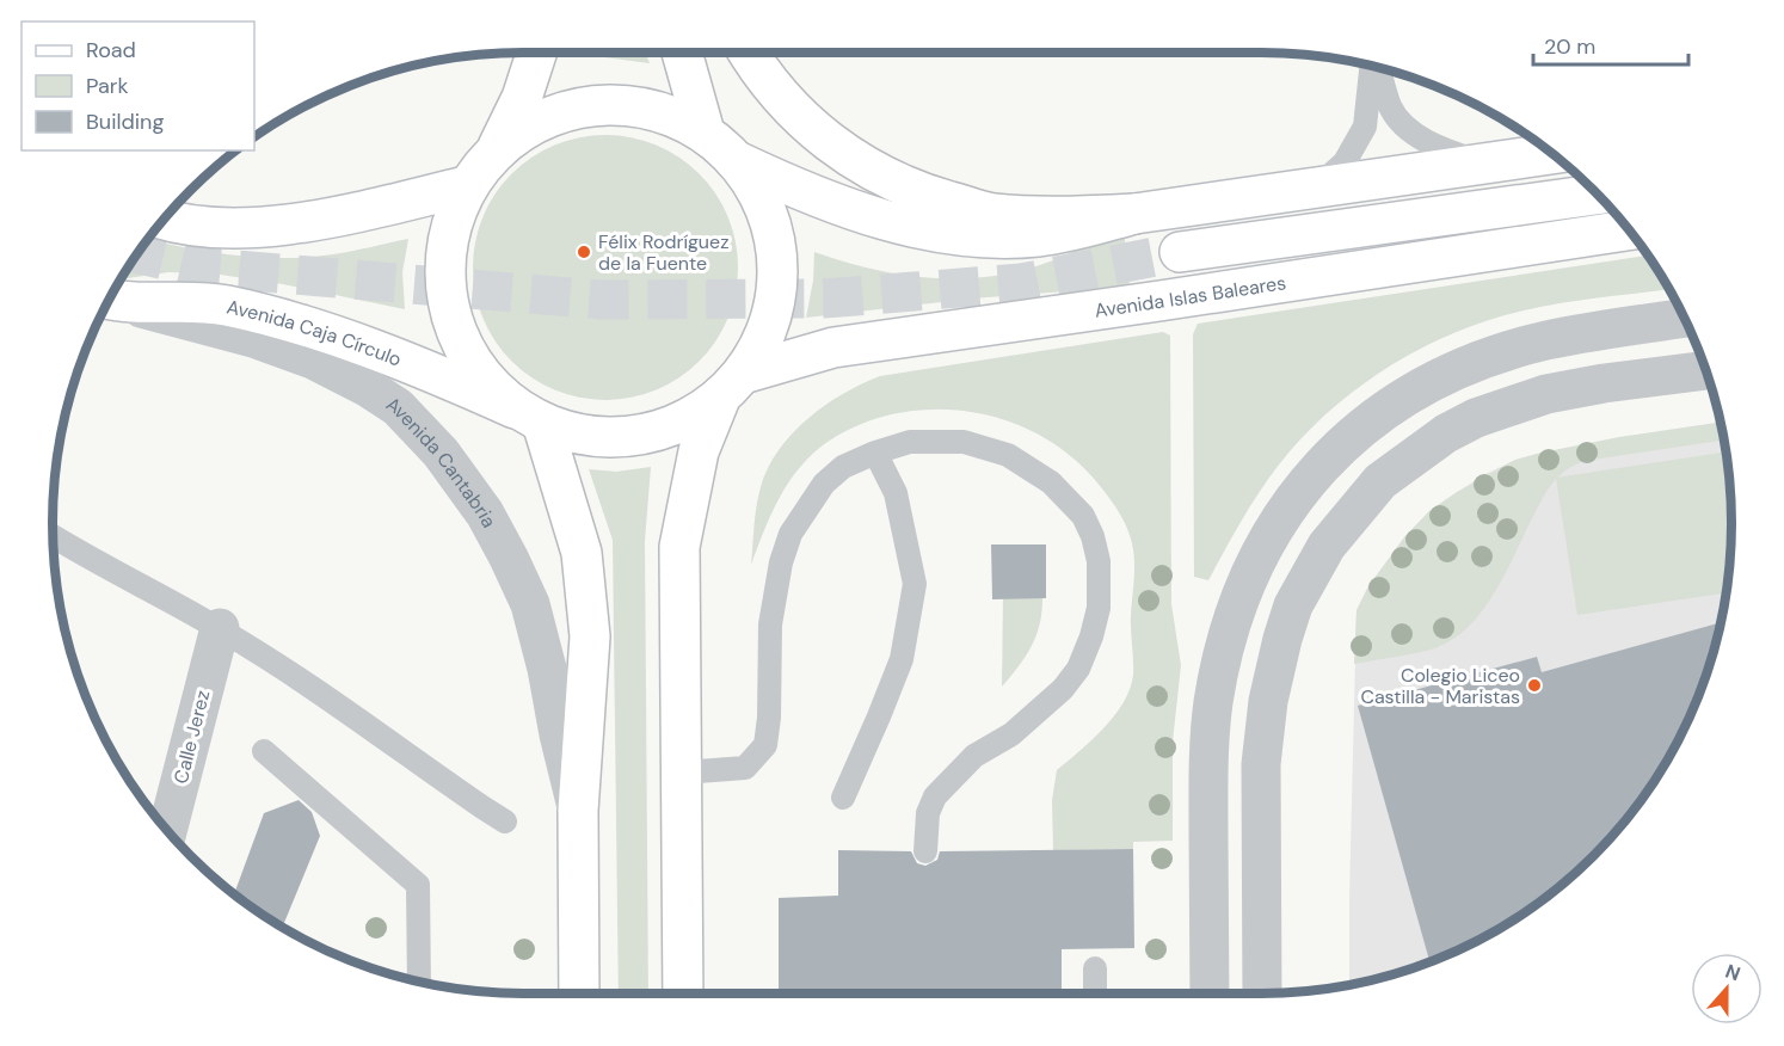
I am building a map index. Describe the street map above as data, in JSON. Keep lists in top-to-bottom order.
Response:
{
  "streets": {
    "main road": ["Avenida Islas Baleares", "Avenida Caja Círculo", "Avenida Cantabria"],
    "street": ["Calle Jerez"]
  },
  "crossings": [
    ["Avenida Islas Baleares", "Avenida Caja Círculo"],
    ["Avenida Caja Círculo", "Avenida Cantabria"]
  ],
  "places": ["Félix Rodríguez de la Fuente", "Colegio Liceo Castilla - Maristas"],
  "legend": ["Road", "Park", "Building"],
  "scale_bar": "20 m",
  "north": "top"
}
